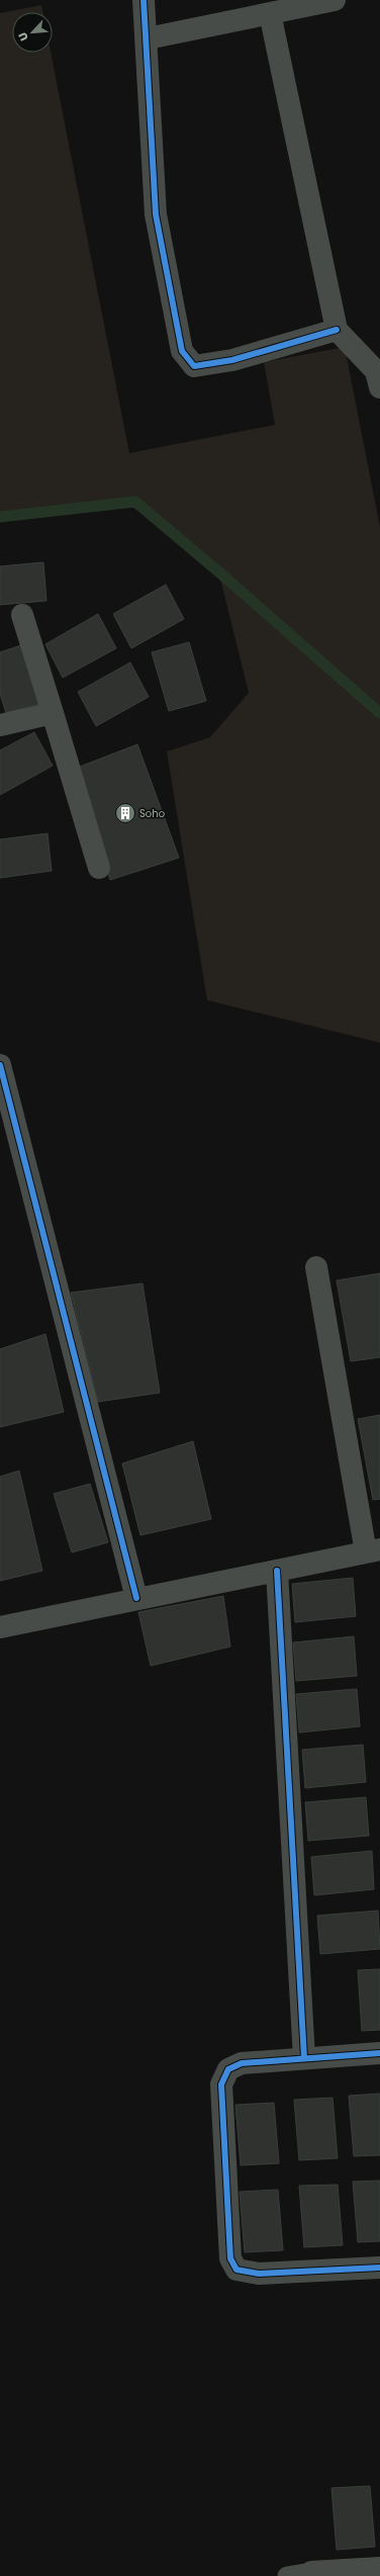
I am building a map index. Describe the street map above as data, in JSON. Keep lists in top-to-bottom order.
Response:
{
  "places": {
    "building": ["Soho"]
  },
  "north": "bottom left"
}
